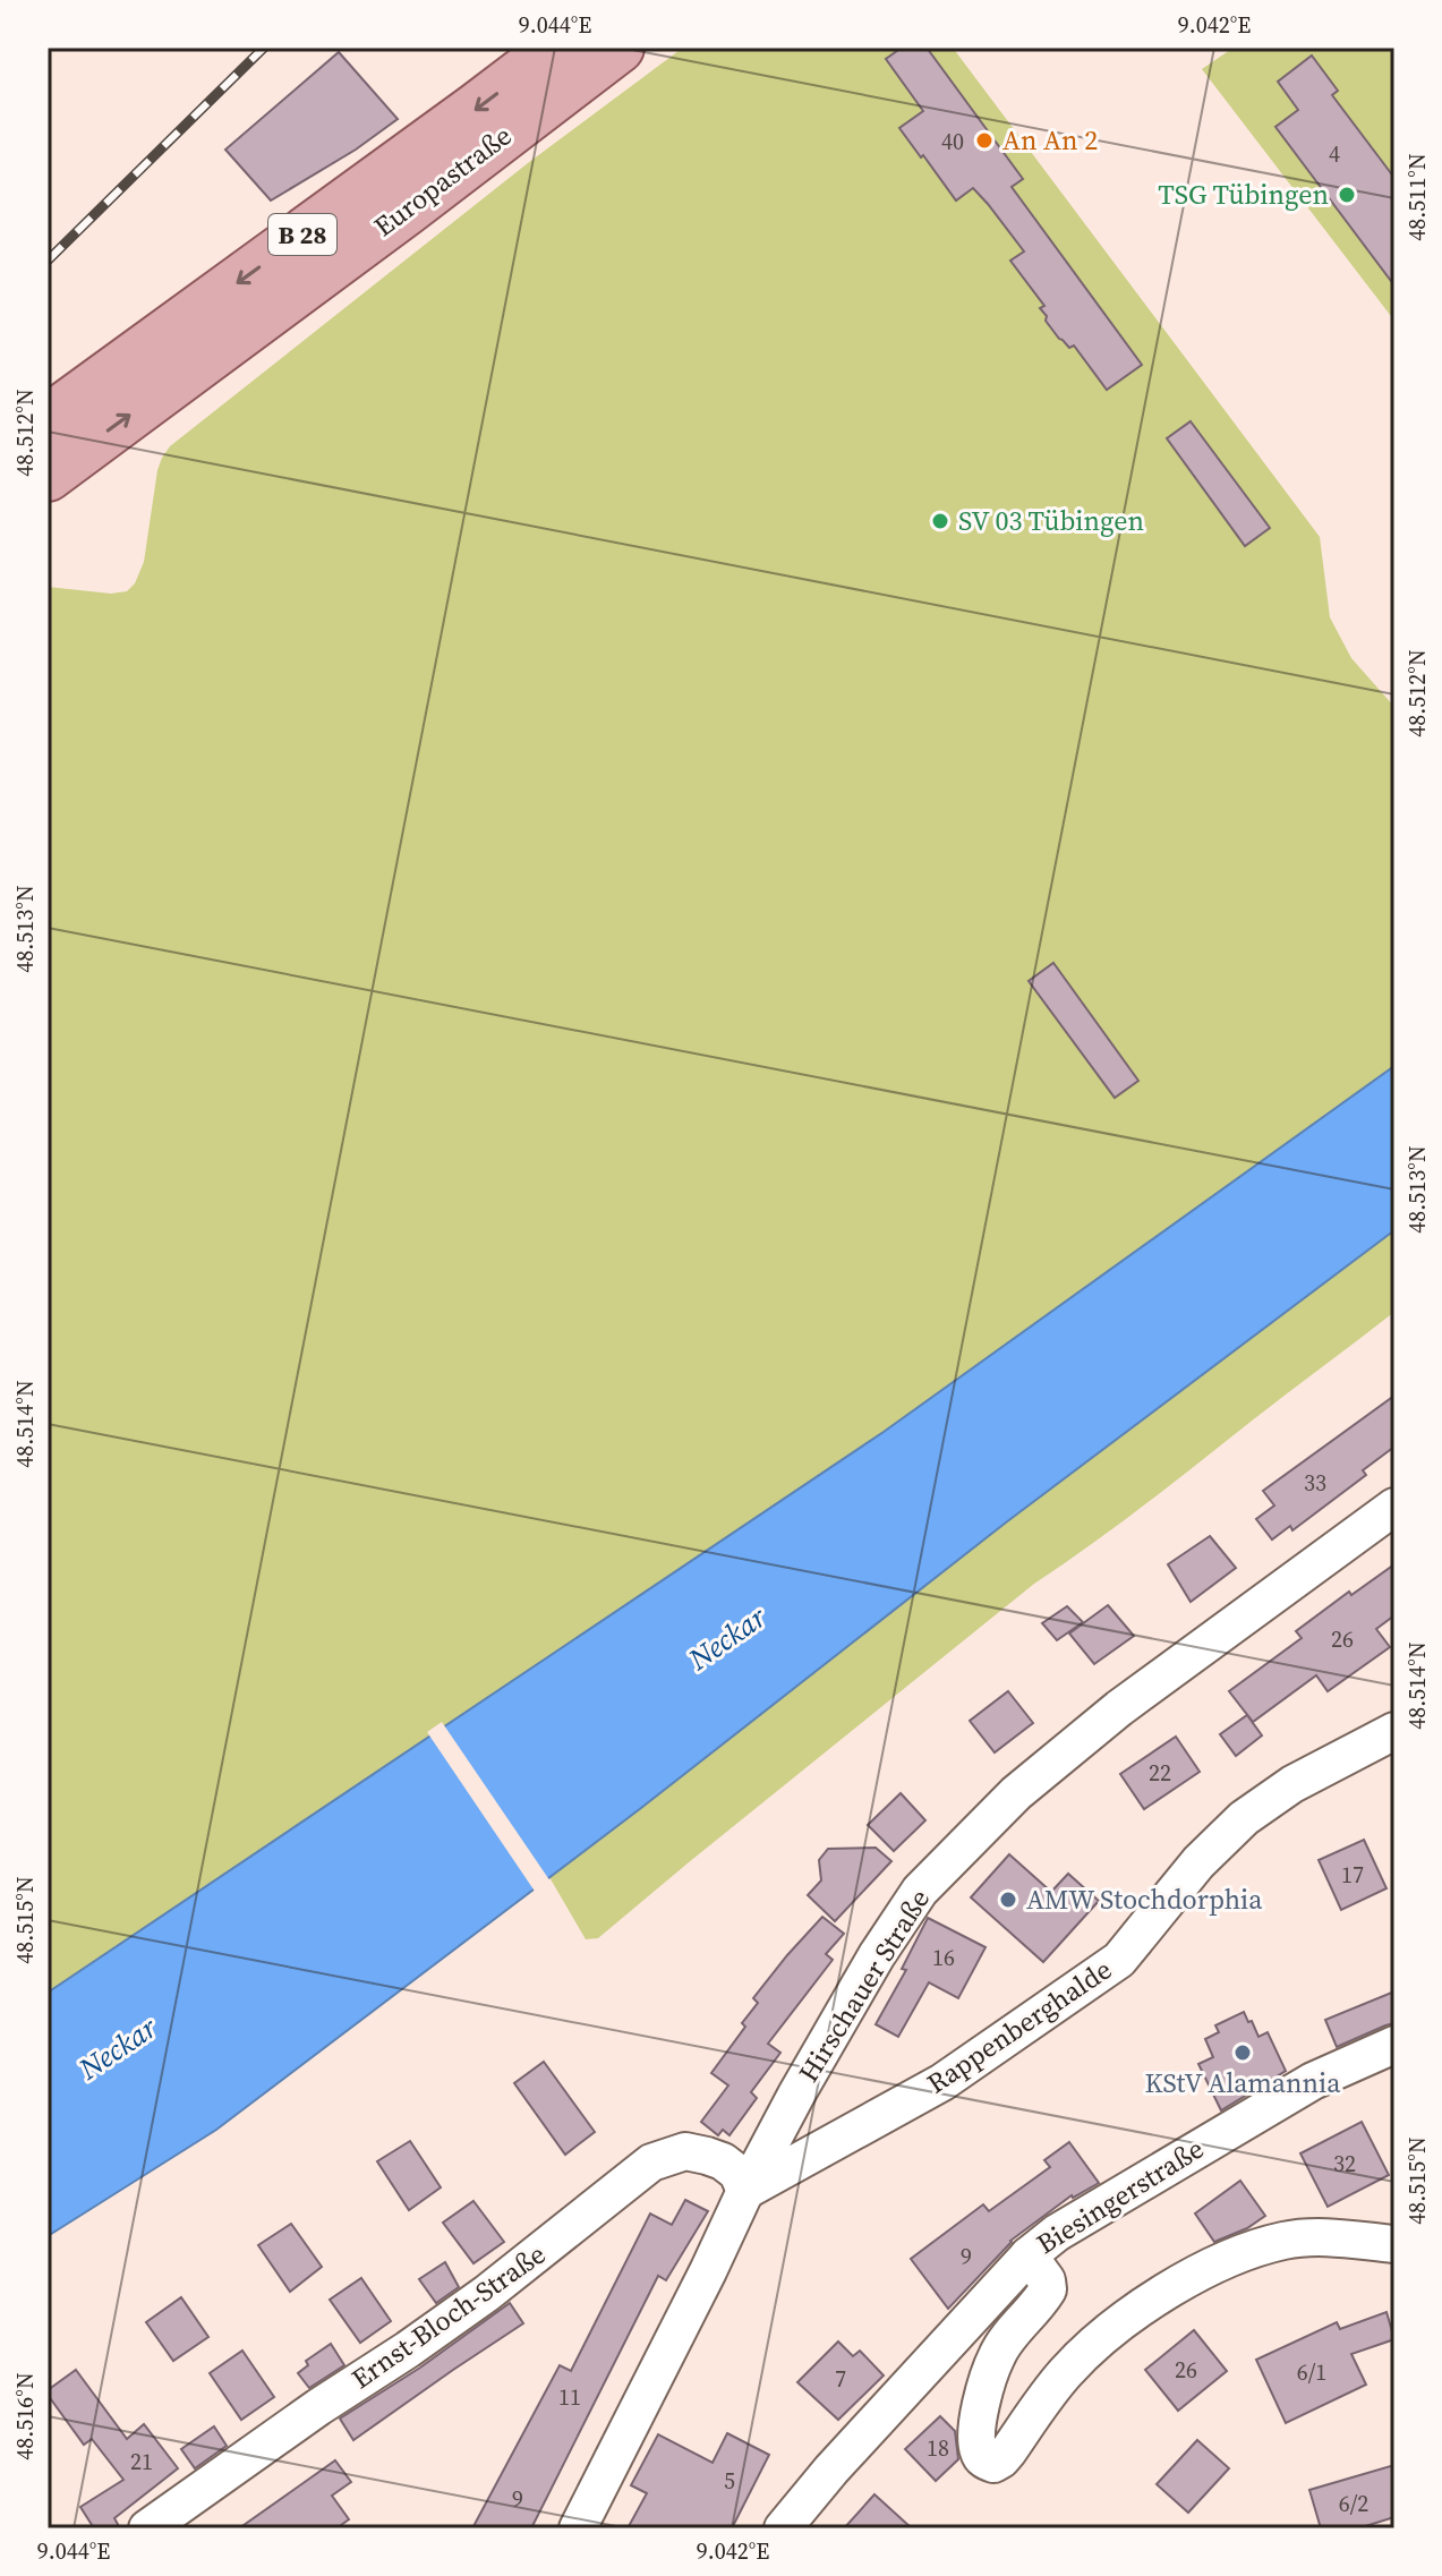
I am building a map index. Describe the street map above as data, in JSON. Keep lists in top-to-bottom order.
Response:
{
  "streets": {
    "main road": ["Europastraße", "B 28"],
    "street": [
      "Hirschauer Straße",
      "Rappenberghalde",
      "Biesingerstraße",
      "Ernst-Bloch-Straße"
    ]
  },
  "crossings": [
    ["Hirschauer Straße", "Rappenberghalde"],
    ["Hirschauer Straße", "Ernst-Bloch-Straße"],
    ["Rappenberghalde", "Ernst-Bloch-Straße"]
  ],
  "water": ["Neckar"],
  "places": [
    "An An 2",
    "TSG Tübingen",
    "SV 03 Tübingen",
    "AMW Stochdorphia",
    "KStV Alamannia"
  ],
  "house_numbers": [
    "40",
    "4",
    "33",
    "26",
    "22",
    "17",
    "16",
    "32",
    "9",
    "26",
    "6/1",
    "7",
    "11",
    "18",
    "21",
    "5",
    "9",
    "6/2"
  ],
  "coordinates": [
    "9.044°E",
    "9.042°E",
    "48.511°N",
    "48.512°N",
    "48.513°N",
    "48.514°N",
    "48.515°N",
    "48.516°N"
  ]
}
